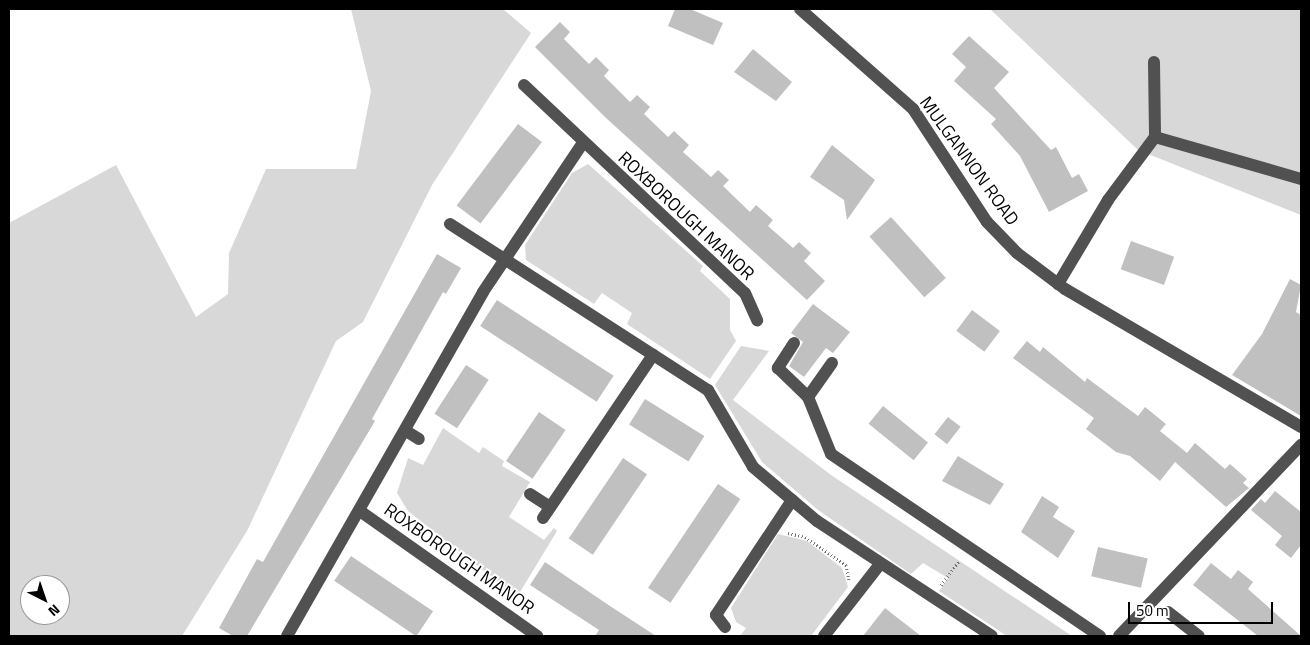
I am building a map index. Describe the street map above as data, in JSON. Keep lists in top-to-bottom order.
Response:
{
  "streets": {
    "street": ["MULGANNON ROAD", "ROXBOROUGH MANOR"]
  },
  "scale_bar": "50 m",
  "north": "bottom right"
}
